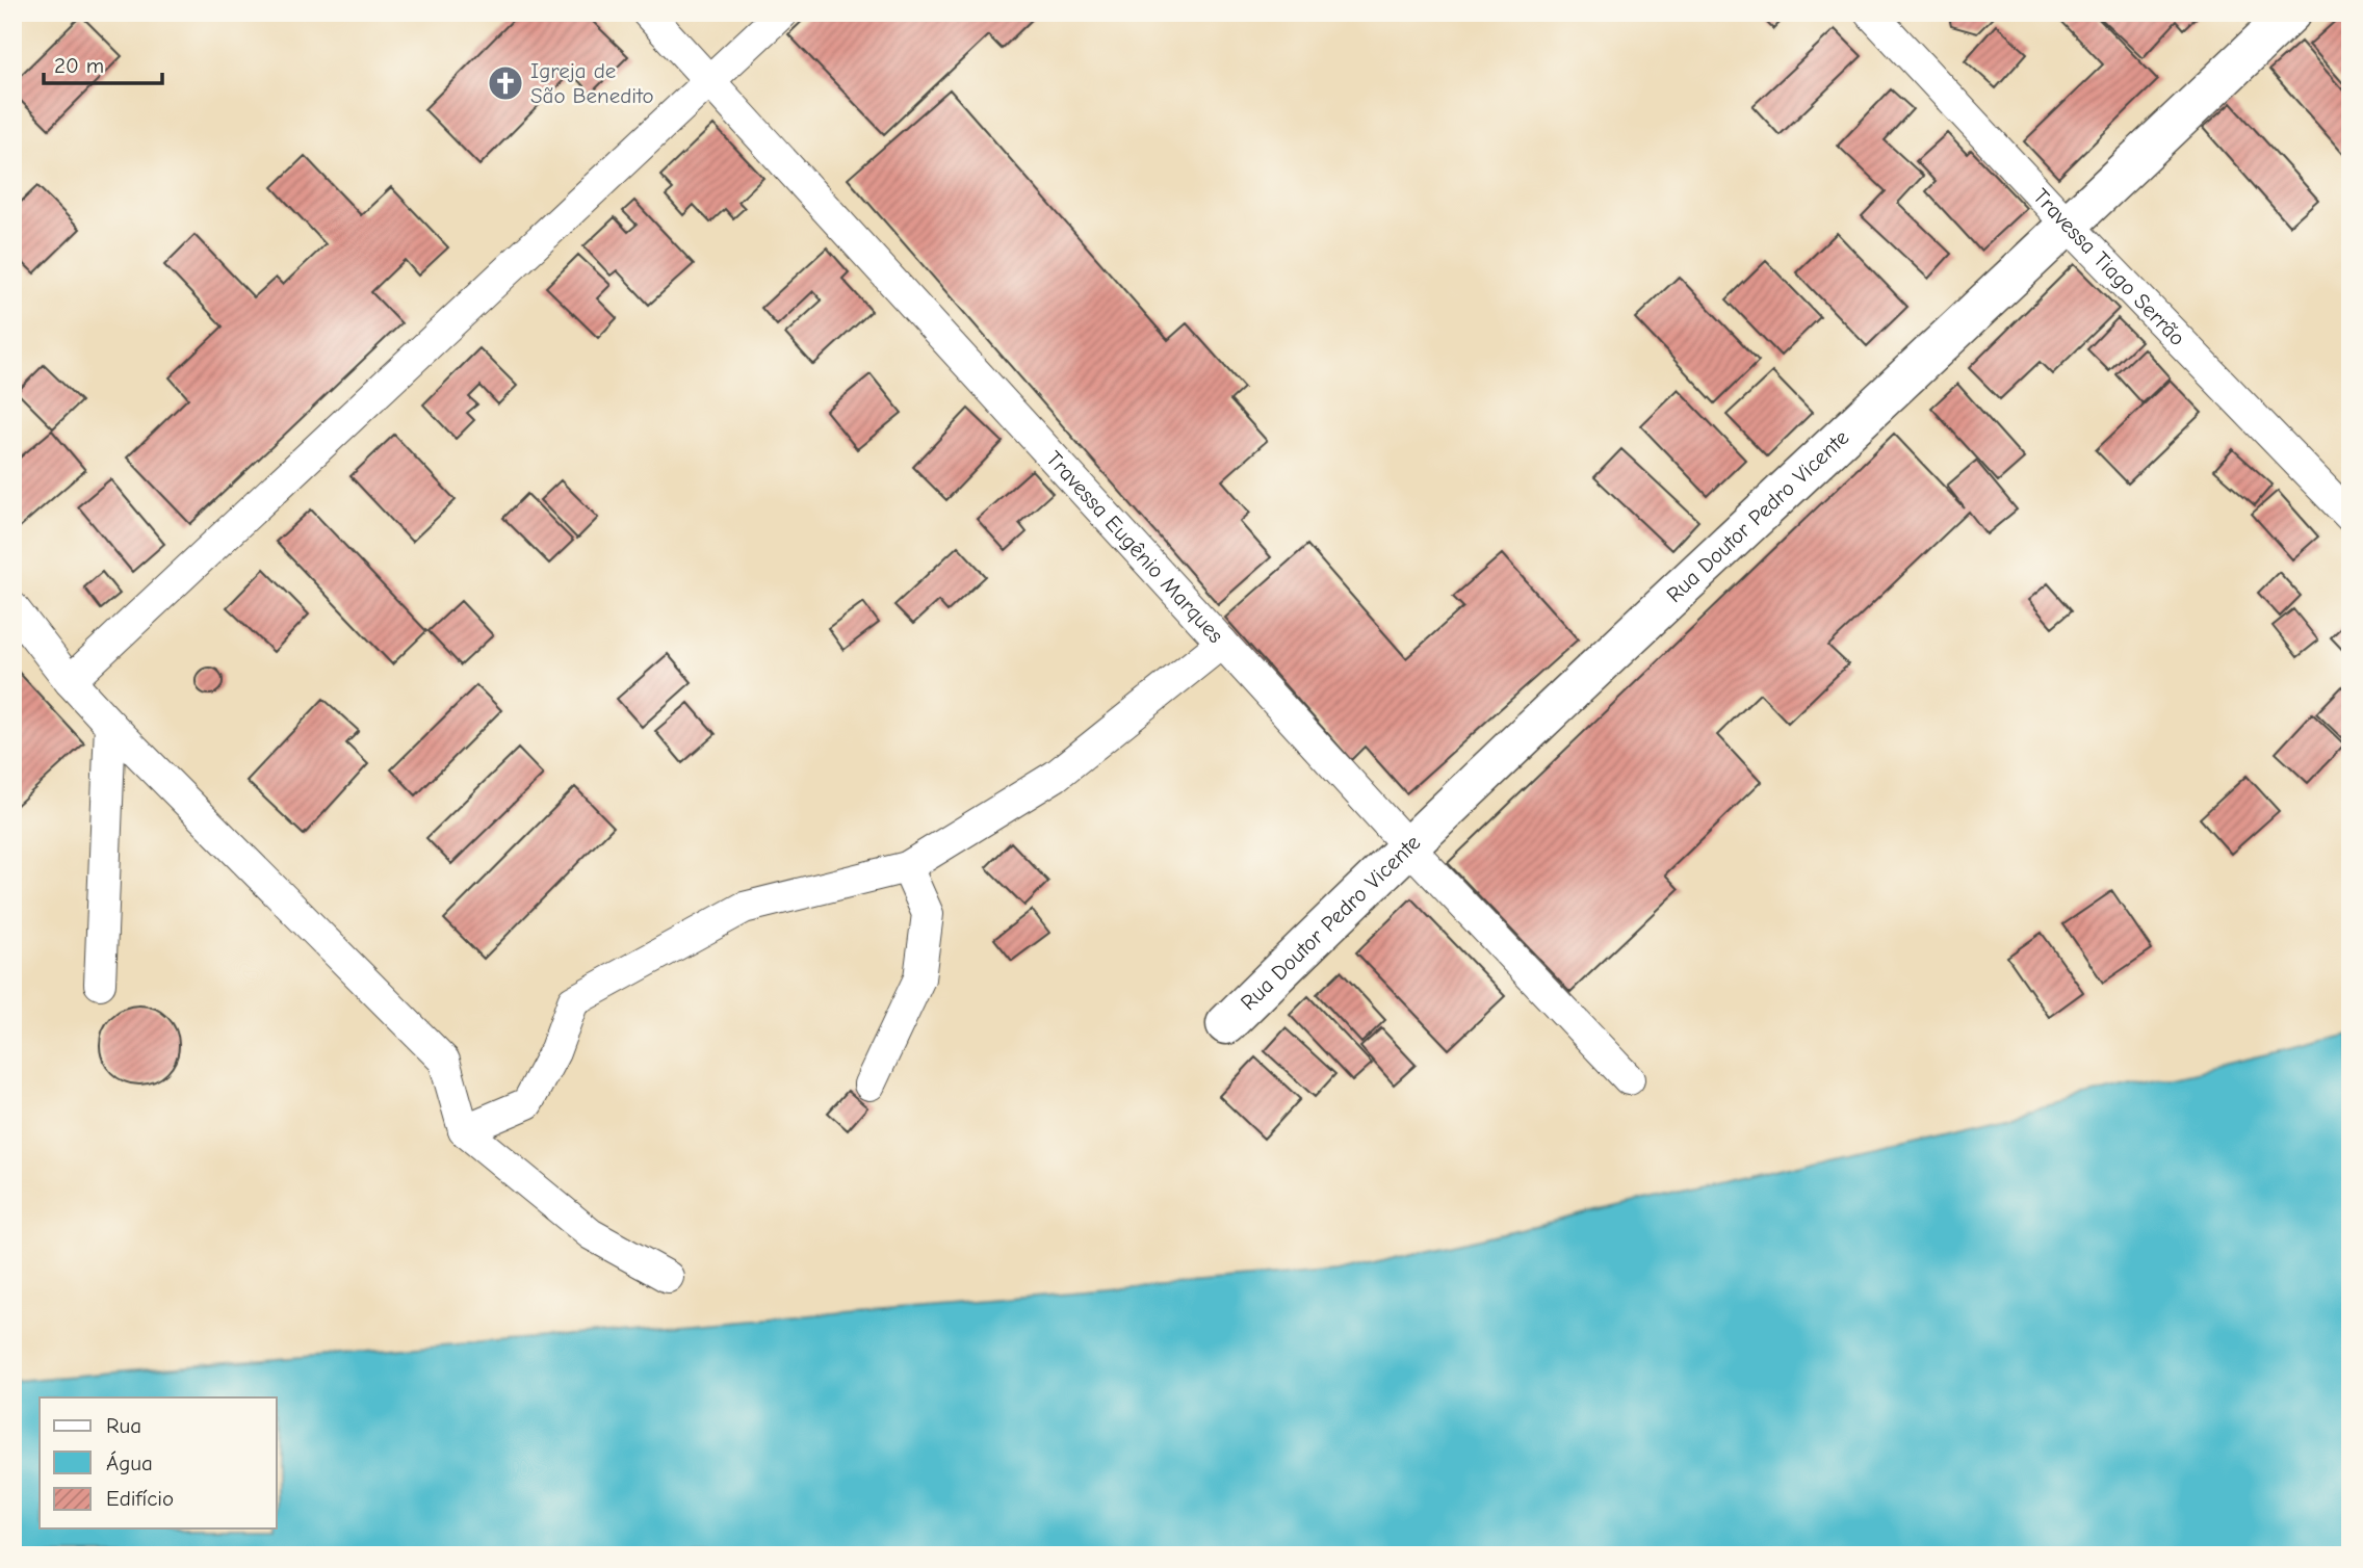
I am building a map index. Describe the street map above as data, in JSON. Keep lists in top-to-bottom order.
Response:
{
  "streets": {
    "street": ["Travessa Tiago Serrão", "Rua Doutor Pedro Vicente", "Travessa Eugênio Marques"]
  },
  "crossings": [
    ["Travessa Tiago Serrão", "Rua Doutor Pedro Vicente"],
    ["Rua Doutor Pedro Vicente", "Travessa Eugênio Marques"]
  ],
  "places": {
    "church": ["Igreja de São Benedito"]
  },
  "legend": ["Rua", "Água", "Edifício"],
  "scale_bar": "20 m"
}
